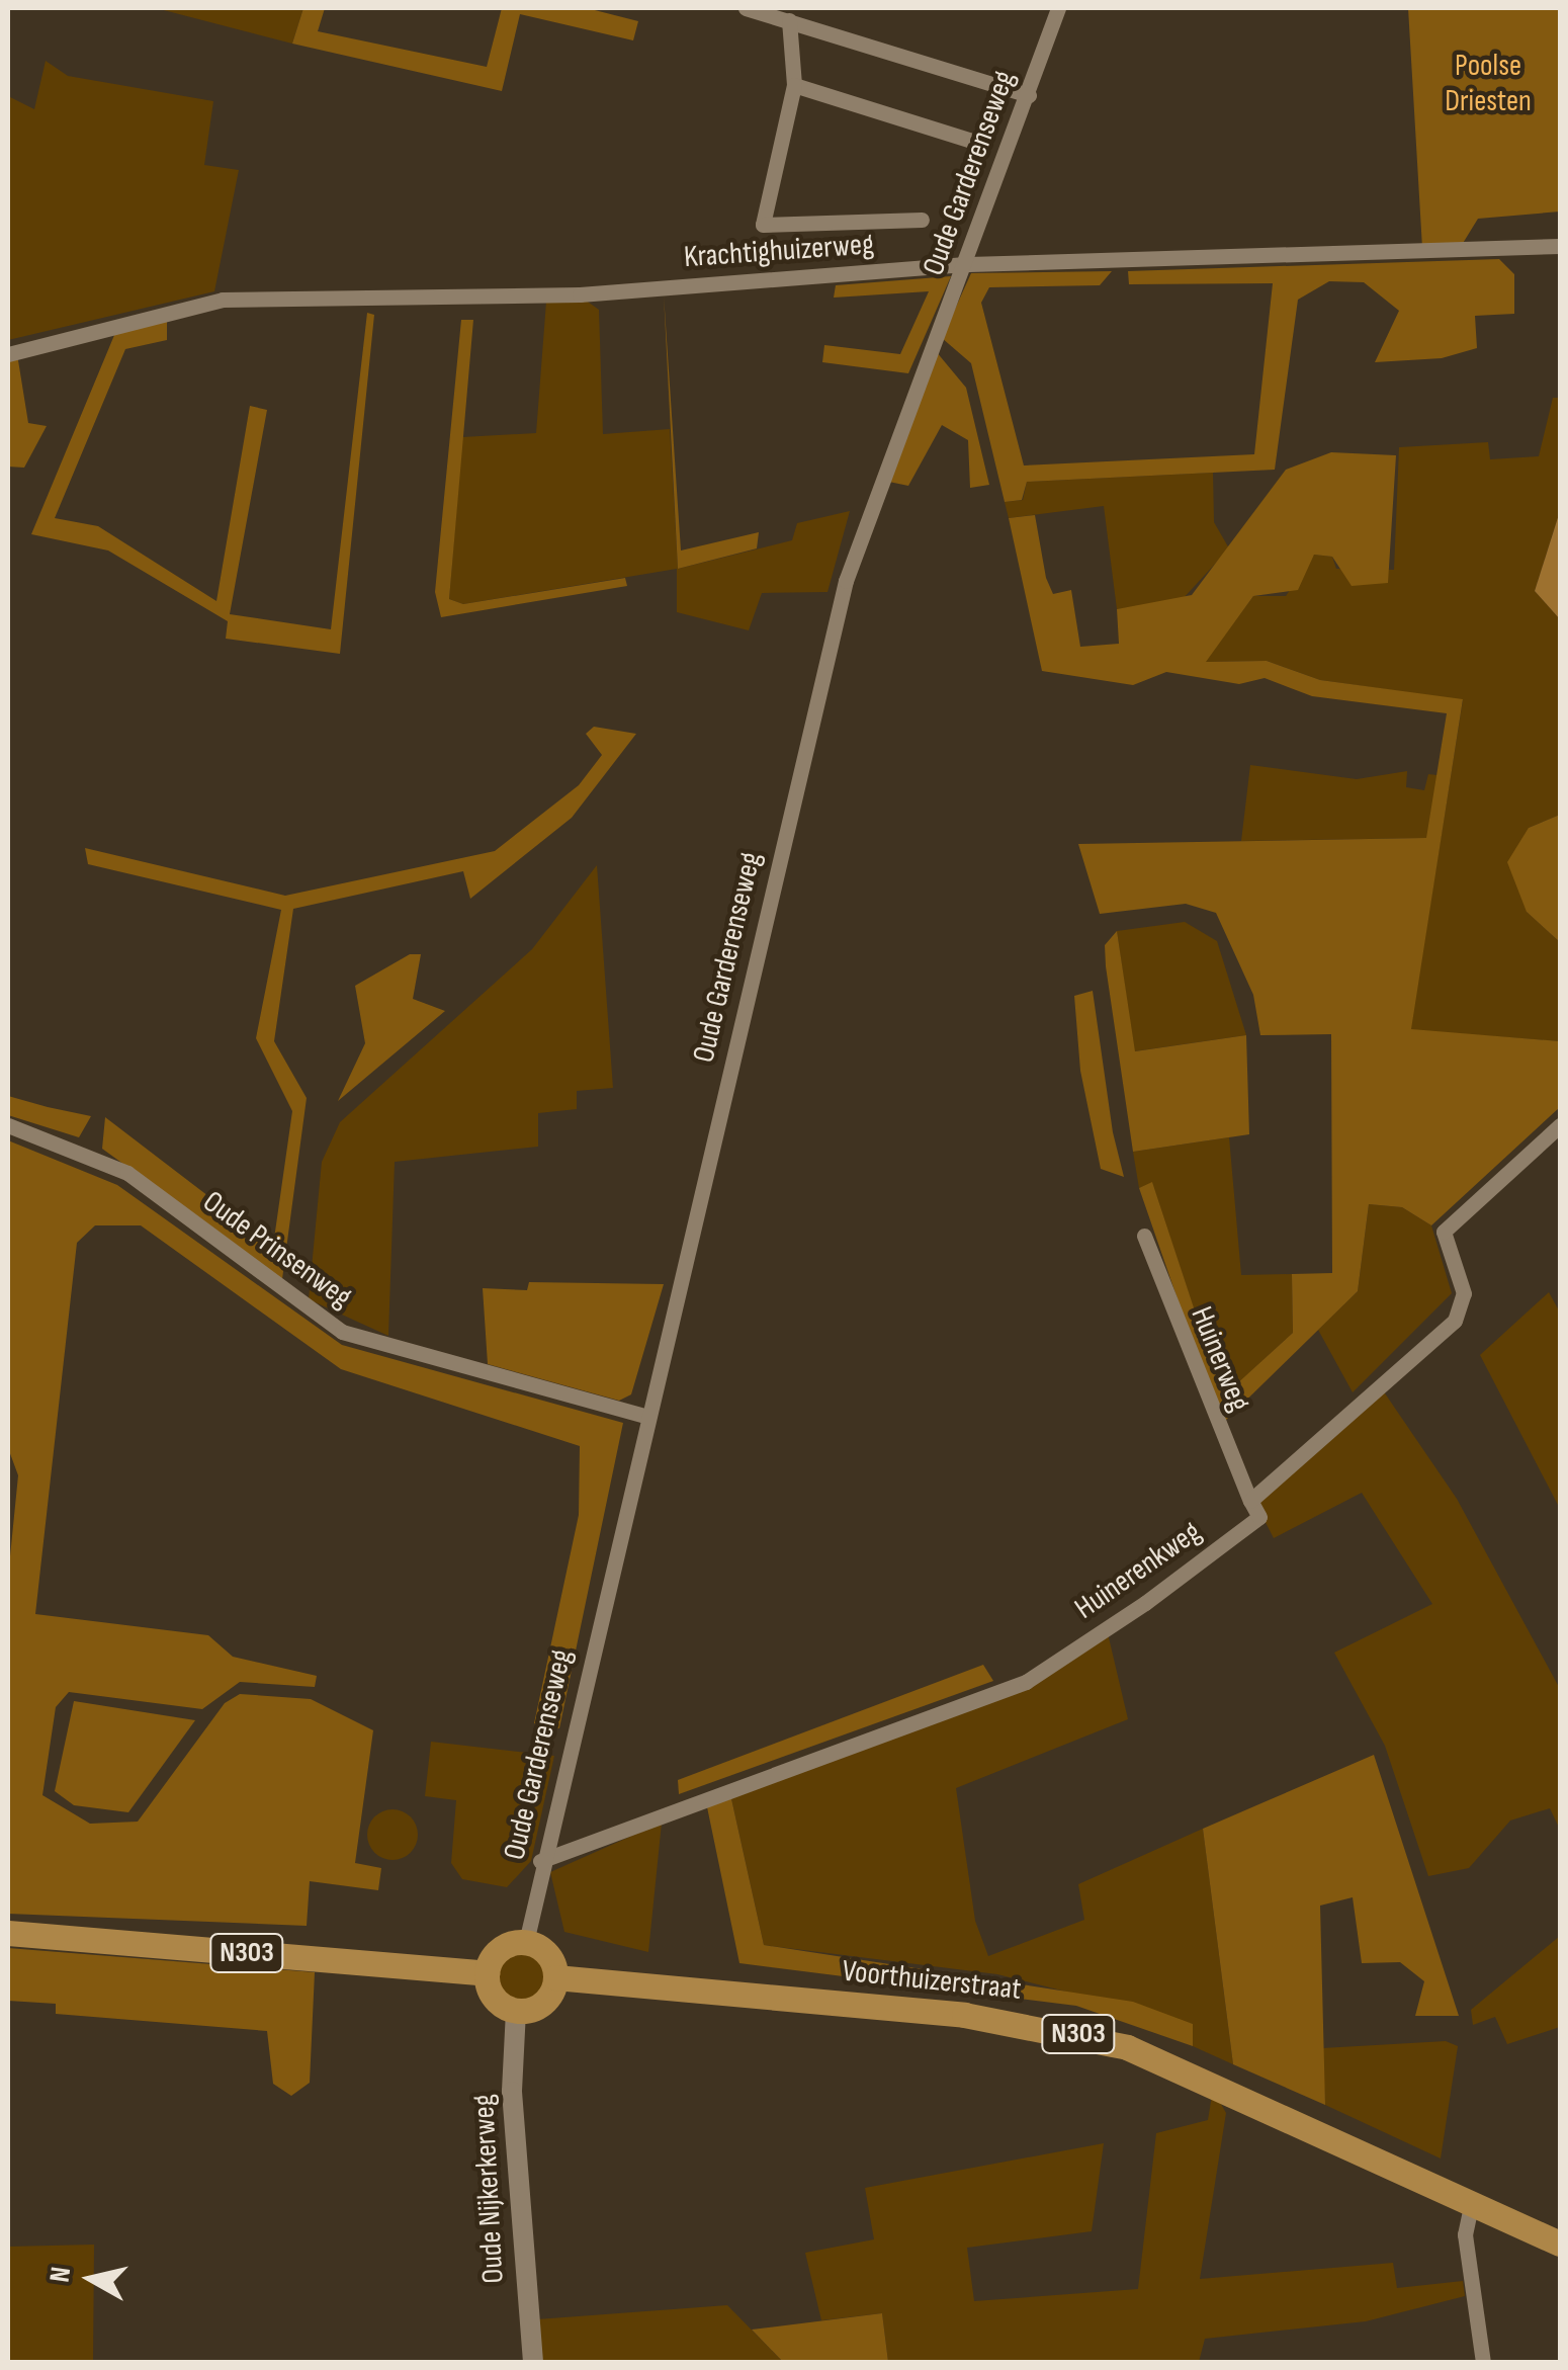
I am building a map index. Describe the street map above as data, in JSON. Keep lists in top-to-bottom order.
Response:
{
  "streets": {
    "main road": ["N303", "Voorthuizerstraat"],
    "street": [
      "Oude Garderenseweg",
      "Krachtighuizerweg",
      "Oude Prinsenweg",
      "Huinerweg",
      "Huinerenkweg",
      "Oude Nijkerkerweg"
    ]
  },
  "crossings": [
    ["Oude Garderenseweg", "Krachtighuizerweg"],
    ["Oude Garderenseweg", "Oude Prinsenweg"],
    ["Oude Garderenseweg", "Huinerenkweg"],
    ["Oude Garderenseweg", "N303"],
    ["Oude Garderenseweg", "Voorthuizerstraat"],
    ["Oude Garderenseweg", "Oude Nijkerkerweg"],
    ["Huinerweg", "Huinerenkweg"],
    ["N303", "Voorthuizerstraat"],
    ["N303", "Oude Nijkerkerweg"],
    ["Voorthuizerstraat", "Oude Nijkerkerweg"]
  ],
  "parks": ["Poolse Driesten"],
  "north": "left"
}
